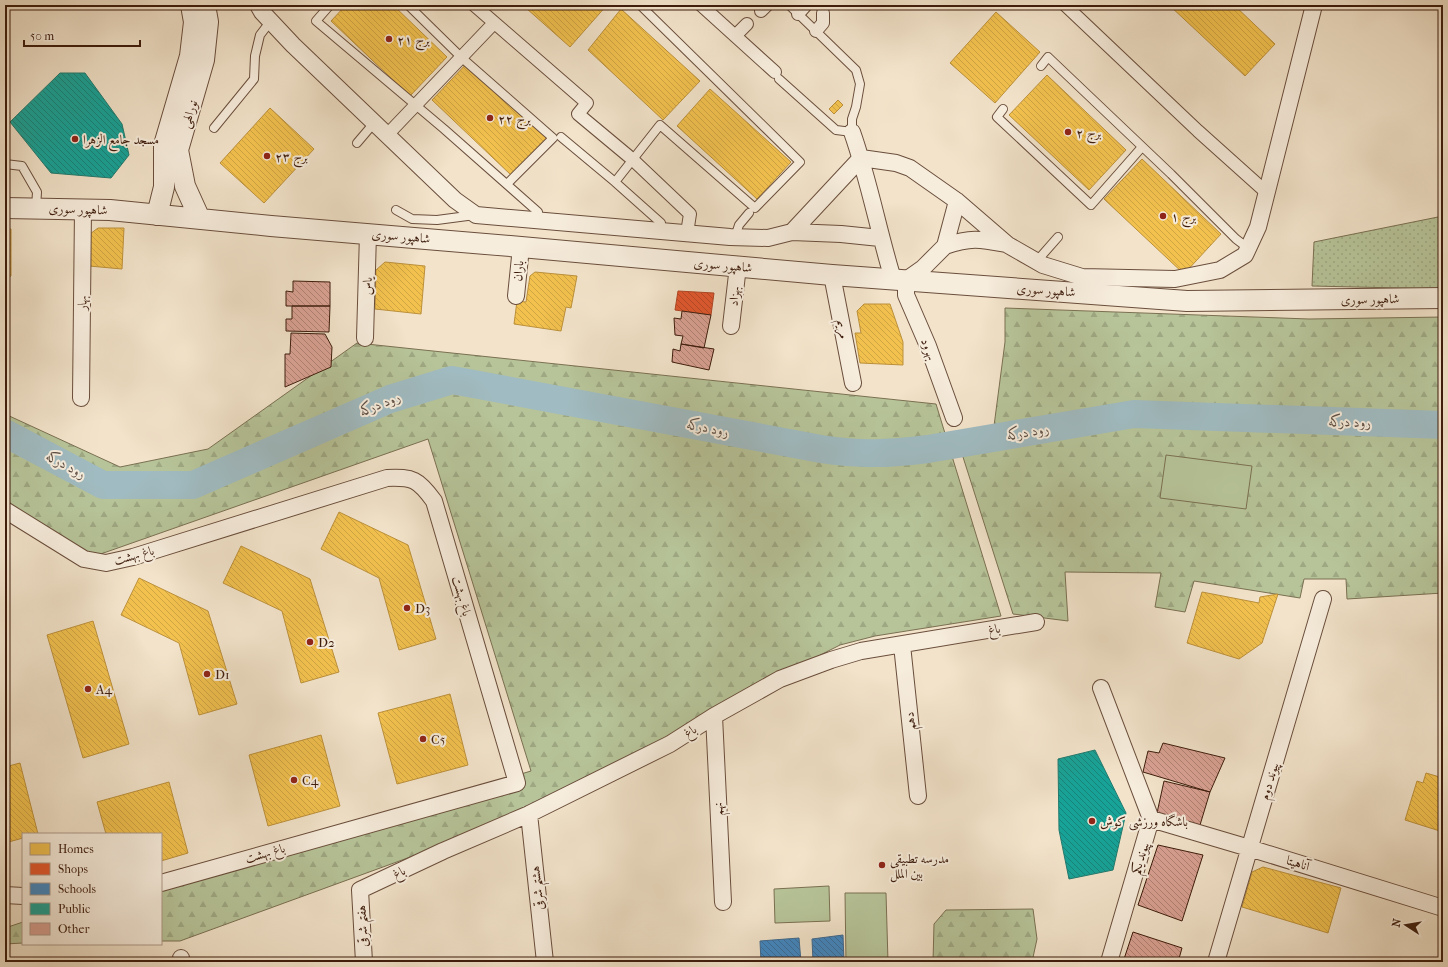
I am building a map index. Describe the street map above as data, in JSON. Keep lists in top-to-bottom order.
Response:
{
  "streets": {
    "street": [
      "نورالهی",
      "شاهپور سوری",
      "باران",
      "یاس",
      "بهزاد",
      "بهار",
      "مریم",
      "بهرود",
      "باغ بهشت",
      "باغ",
      "دهم",
      "پیوند دوم",
      "نهم",
      "پیوند یکم",
      "آناهیتا",
      "هشتم شرقی",
      "هفتم شرقی"
    ]
  },
  "crossings": [
    ["نورالهی", "شاهپور سوری"],
    ["شاهپور سوری", "باران"],
    ["شاهپور سوری", "یاس"],
    ["شاهپور سوری", "بهزاد"],
    ["شاهپور سوری", "بهار"],
    ["شاهپور سوری", "مریم"],
    ["شاهپور سوری", "بهرود"],
    ["باغ", "دهم"],
    ["باغ", "نهم"],
    ["باغ", "هشتم شرقی"],
    ["باغ", "هفتم شرقی"],
    ["پیوند دوم", "آناهیتا"],
    ["پیوند یکم", "آناهیتا"]
  ],
  "water": ["رود درکه"],
  "places": [
    "برج ۲۱",
    "برج ۲۲",
    "برج ۲",
    "مسجد جامع الزهرا",
    "برج ۲۳",
    "برج ۱",
    "D3",
    "D2",
    "D1",
    "A4",
    "C5",
    "C4",
    "باشگاه ورزشی کوش",
    "مدرسه تطبیقی بین الملل"
  ],
  "legend": [
    "Homes",
    "Shops",
    "Schools",
    "Public",
    "Other"
  ],
  "scale_bar": "50 m",
  "north": "left"
}
